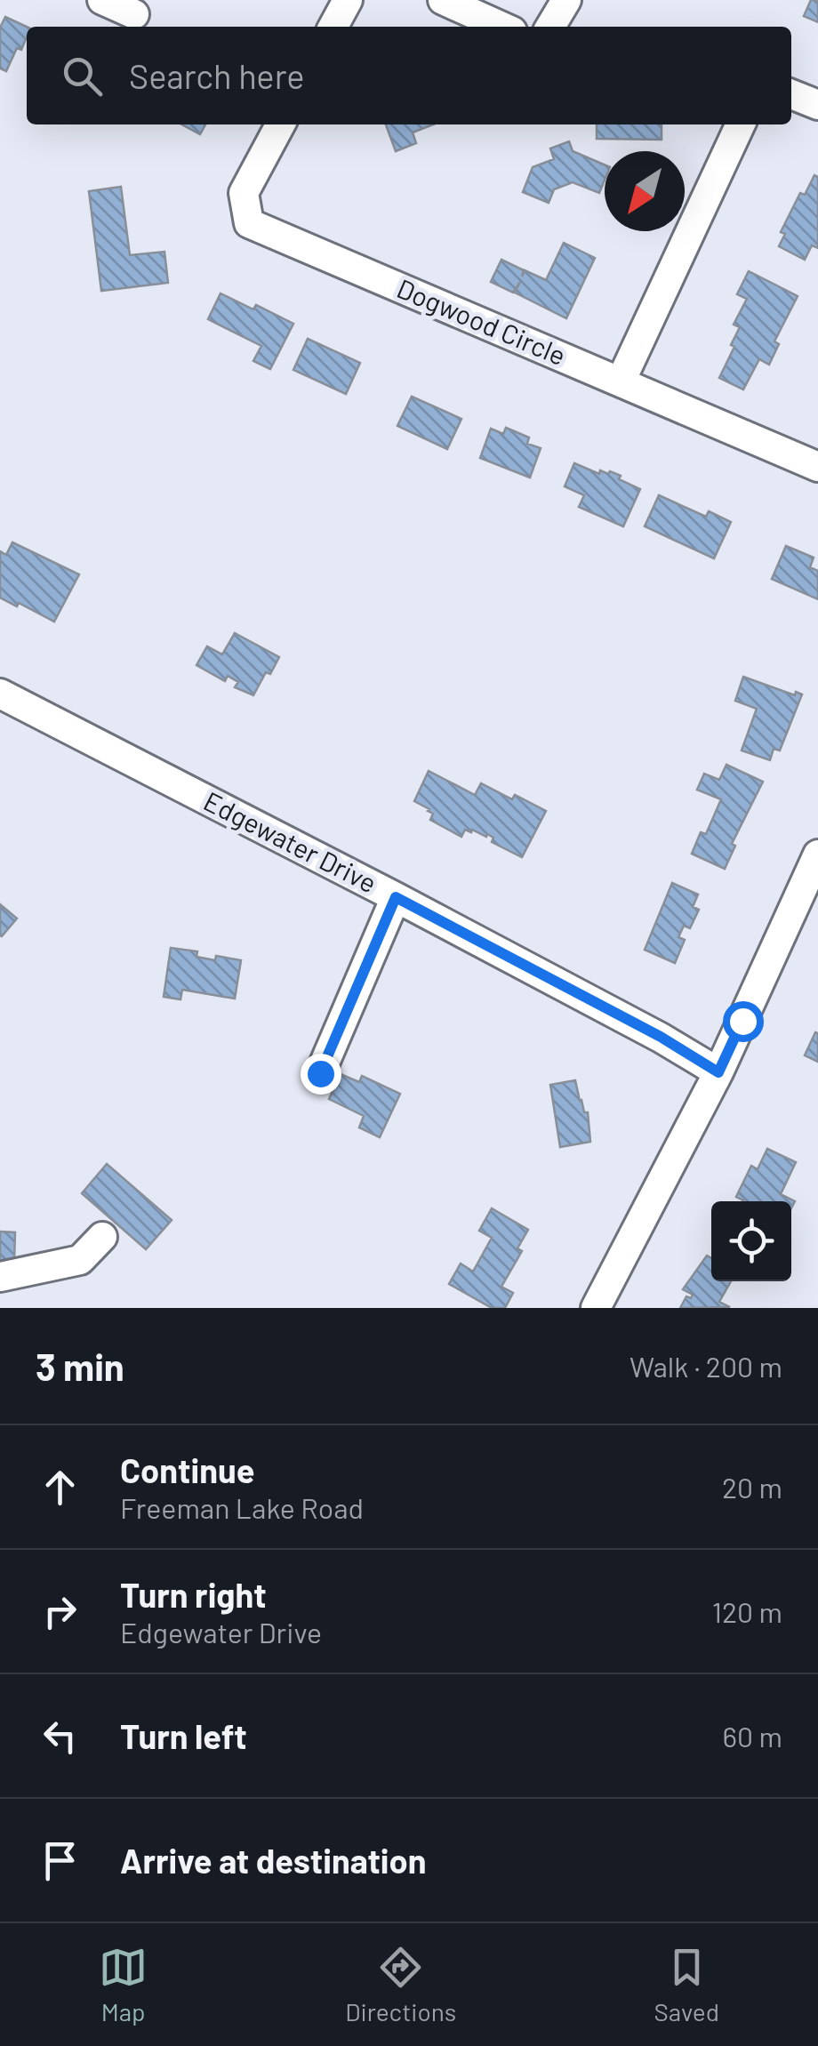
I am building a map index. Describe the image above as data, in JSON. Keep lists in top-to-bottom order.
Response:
{
  "streets": {
    "street": ["Dogwood Circle", "Edgewater Drive"]
  },
  "north": "bottom left",
  "page": {
    "search": "Search here",
    "heading": ["3 min", "Walk · 200 m"],
    "list": [
      ["Continue", "Freeman Lake Road", "20 m"],
      ["Turn right", "Edgewater Drive", "120 m"],
      ["Turn left", "60 m"],
      "Arrive at destination"
    ],
    "nav": ["Map", "Directions", "Saved"]
  }
}
